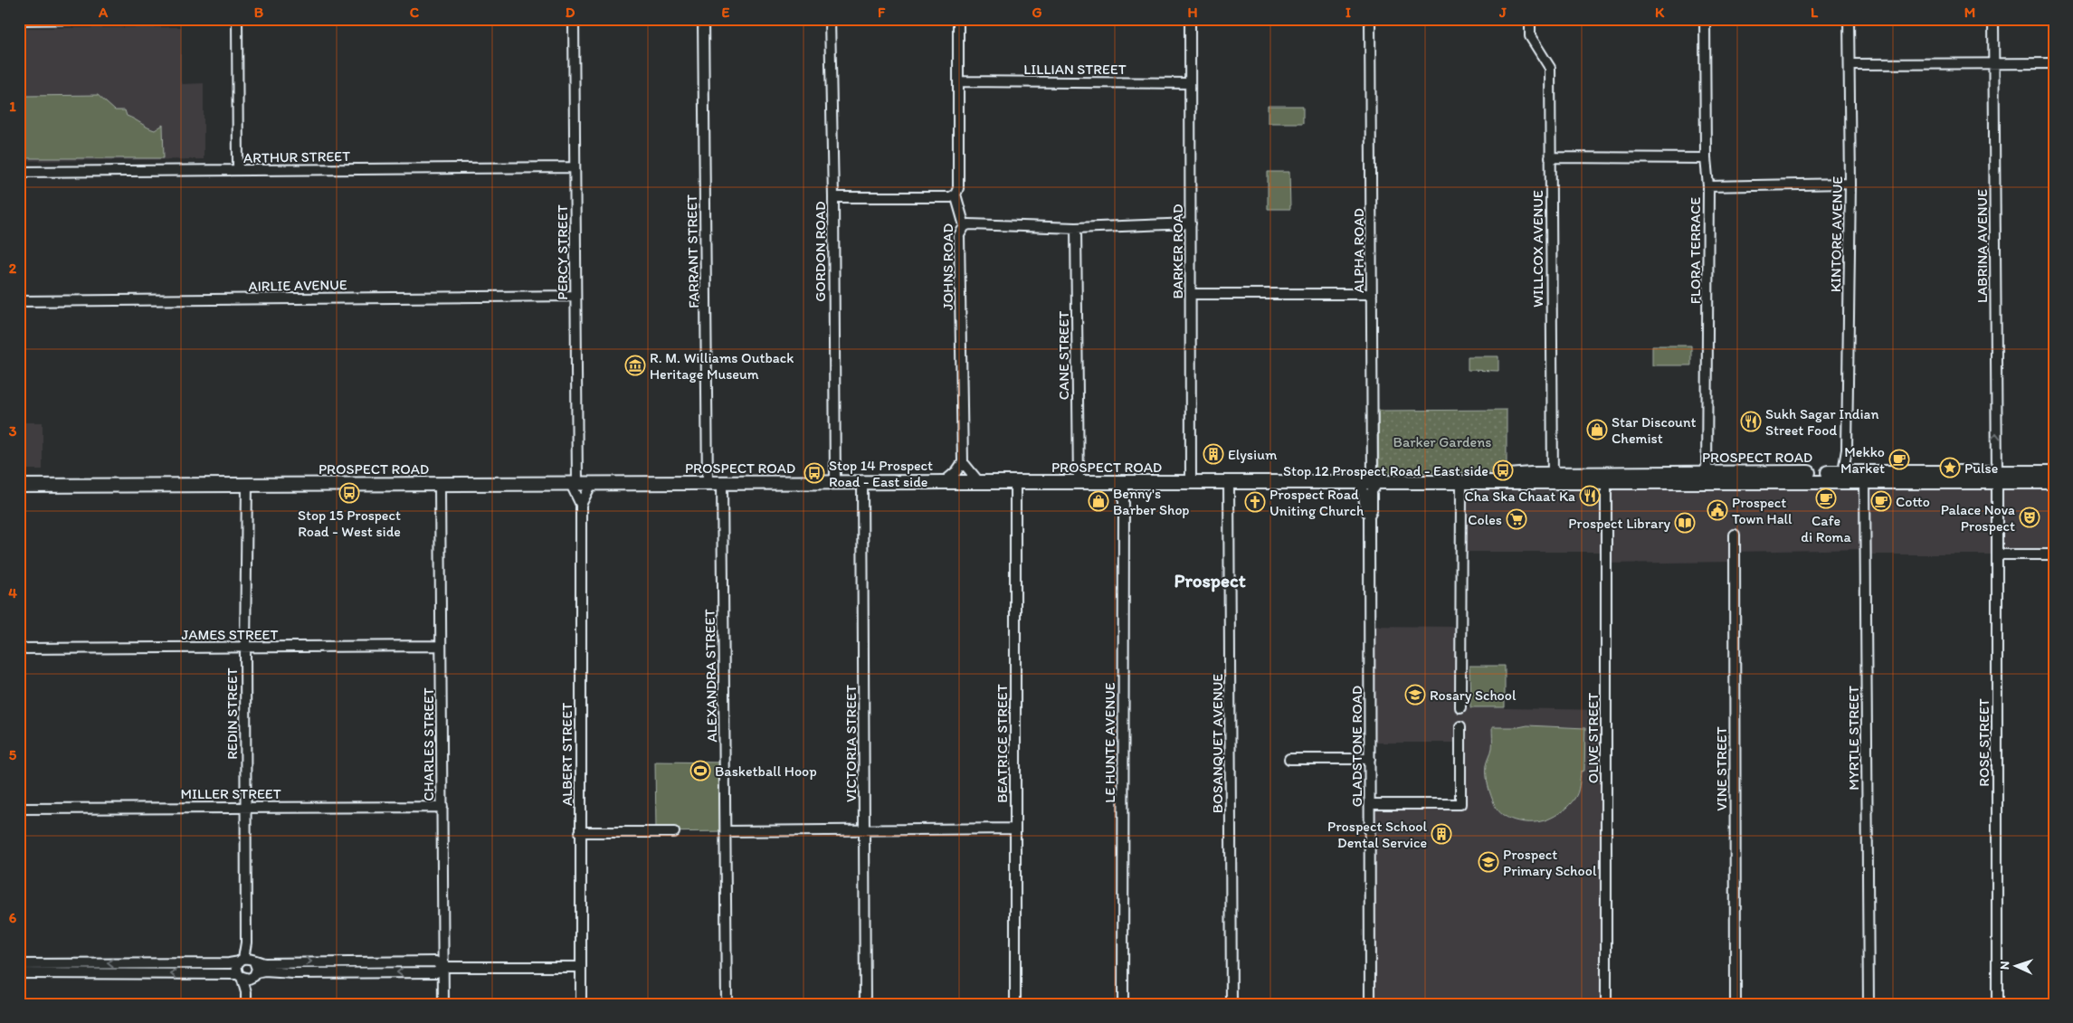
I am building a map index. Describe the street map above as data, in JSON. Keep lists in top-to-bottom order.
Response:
{
  "streets": {
    "main road": ["PROSPECT ROAD"],
    "street": [
      "LILLIAN STREET",
      "ARTHUR STREET",
      "KINTORE AVENUE",
      "LABRINA AVENUE",
      "WILLCOX AVENUE",
      "ALPHA ROAD",
      "FLORA TERRACE",
      "FARRANT STREET",
      "GORDON ROAD",
      "BARKER ROAD",
      "PERCY STREET",
      "JOHNS ROAD",
      "AIRLIE AVENUE",
      "CANE STREET",
      "JAMES STREET",
      "ALEXANDRA STREET",
      "REDIN STREET",
      "OLIVE STREET",
      "MYRTLE STREET",
      "LE HUNTE AVENUE",
      "ROSE STREET",
      "VICTORIA STREET",
      "BEATRICE STREET",
      "BOSANQUET AVENUE",
      "CHARLES STREET",
      "GLADSTONE ROAD",
      "ALBERT STREET",
      "VINE STREET",
      "MILLER STREET"
    ]
  },
  "crossings": [
    ["LILLIAN STREET", "BARKER ROAD"],
    ["LILLIAN STREET", "JOHNS ROAD"],
    ["ARTHUR STREET", "PERCY STREET"],
    ["KINTORE AVENUE", "PROSPECT ROAD"],
    ["KINTORE AVENUE", "MYRTLE STREET"],
    ["LABRINA AVENUE", "PROSPECT ROAD"],
    ["LABRINA AVENUE", "ROSE STREET"],
    ["WILLCOX AVENUE", "PROSPECT ROAD"],
    ["ALPHA ROAD", "PROSPECT ROAD"],
    ["ALPHA ROAD", "GLADSTONE ROAD"],
    ["FLORA TERRACE", "PROSPECT ROAD"],
    ["FARRANT STREET", "PROSPECT ROAD"],
    ["GORDON ROAD", "PROSPECT ROAD"],
    ["BARKER ROAD", "PROSPECT ROAD"],
    ["PERCY STREET", "AIRLIE AVENUE"],
    ["PERCY STREET", "PROSPECT ROAD"],
    ["PERCY STREET", "ALBERT STREET"],
    ["CANE STREET", "PROSPECT ROAD"],
    ["PROSPECT ROAD", "ALEXANDRA STREET"],
    ["PROSPECT ROAD", "REDIN STREET"],
    ["PROSPECT ROAD", "OLIVE STREET"],
    ["PROSPECT ROAD", "MYRTLE STREET"],
    ["PROSPECT ROAD", "LE HUNTE AVENUE"],
    ["PROSPECT ROAD", "ROSE STREET"],
    ["PROSPECT ROAD", "VICTORIA STREET"],
    ["PROSPECT ROAD", "BEATRICE STREET"],
    ["PROSPECT ROAD", "BOSANQUET AVENUE"],
    ["PROSPECT ROAD", "CHARLES STREET"],
    ["PROSPECT ROAD", "GLADSTONE ROAD"],
    ["PROSPECT ROAD", "ALBERT STREET"],
    ["JAMES STREET", "REDIN STREET"],
    ["JAMES STREET", "CHARLES STREET"],
    ["REDIN STREET", "MILLER STREET"],
    ["CHARLES STREET", "MILLER STREET"]
  ],
  "one_way": ["LABRINA AVENUE"],
  "districts": ["Prospect"],
  "parks": ["Barker Gardens"],
  "places": {
    "museum": ["R. M. Williams Outback Heritage Museum"],
    "restaurant": ["Sukh Sagar Indian Street Food", "Cha Ska Chaat Ka"],
    "shop": ["Star Discount Chemist", "Benny's Barber Shop"],
    "building": ["Elysium", "Prospect School Dental Service"],
    "cafe": ["Mekko Market", "Cafe di Roma", "Cotto"],
    "place": ["Pulse"],
    "bus stop": ["Stop 12 Prospect Road - East side", "Stop 14 Prospect Road - East side", "Stop 15 Prospect Road - West side"],
    "church": ["Prospect Road Uniting Church"],
    "public building": ["Prospect Town Hall"],
    "theatre": ["Palace Nova Prospect"],
    "supermarket": ["Coles"],
    "library": ["Prospect Library"],
    "school or university": ["Rosary School", "Prospect Primary School"],
    "sports": ["Basketball Hoop"]
  },
  "north": "left",
  "grid": {
    "columns": [
      "A",
      "B",
      "C",
      "D",
      "E",
      "F",
      "G",
      "H",
      "I",
      "J",
      "K",
      "L",
      "M"
    ],
    "rows": [
      "1",
      "2",
      "3",
      "4",
      "5",
      "6"
    ]
  }
}
